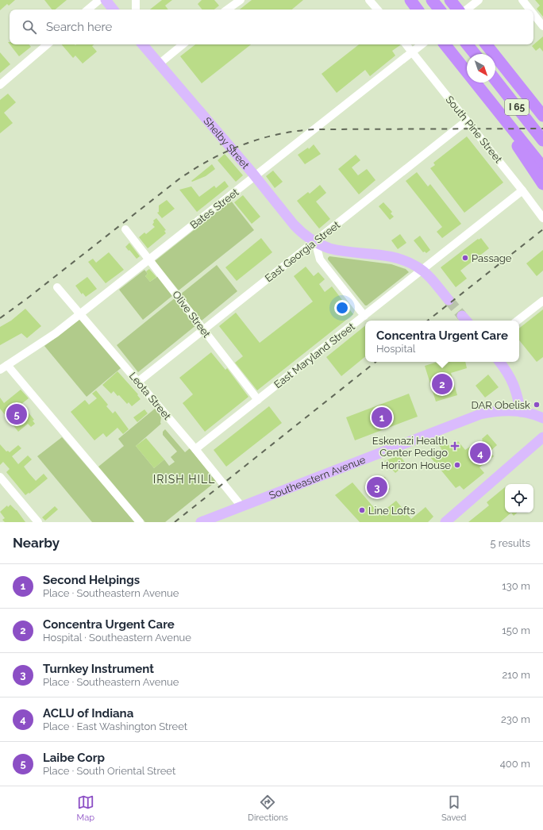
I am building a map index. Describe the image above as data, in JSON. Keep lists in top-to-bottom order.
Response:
{
  "streets": {
    "highway": ["I 65"],
    "main road": ["Shelby Street", "Southeastern Avenue"],
    "street": [
      "South Pine Street",
      "Bates Street",
      "East Georgia Street",
      "Olive Street",
      "East Maryland Street",
      "Leota Street"
    ]
  },
  "crossings": [
    ["South Pine Street", "Bates Street"],
    ["South Pine Street", "East Georgia Street"],
    ["South Pine Street", "East Maryland Street"],
    ["Shelby Street", "Bates Street"],
    ["Shelby Street", "East Georgia Street"],
    ["Shelby Street", "East Maryland Street"],
    ["Bates Street", "Olive Street"],
    ["Bates Street", "Leota Street"],
    ["East Georgia Street", "Olive Street"],
    ["East Georgia Street", "Leota Street"],
    ["Olive Street", "East Maryland Street"],
    ["East Maryland Street", "Leota Street"],
    ["Leota Street", "Southeastern Avenue"]
  ],
  "districts": ["IRISH HILL"],
  "places": {
    "other": [
      "Passage",
      "DAR Obelisk",
      "Horizon House",
      "Line Lofts"
    ],
    "health": ["Eskenazi Health Center Pedigo"]
  },
  "north": "bottom right",
  "page": {
    "search": "Search here",
    "popup": ["Concentra Urgent Care", "Hospital"],
    "pins": [
      "2",
      "5",
      "1",
      "4",
      "3"
    ],
    "heading": ["Nearby", "5 results"],
    "list": [
      {
        "mark": "1",
        "name": "Second Helpings",
        "note": "Place · Southeastern Avenue",
        "value": "130 m"
      },
      {
        "mark": "2",
        "name": "Concentra Urgent Care",
        "note": "Hospital · Southeastern Avenue",
        "value": "150 m"
      },
      {
        "mark": "3",
        "name": "Turnkey Instrument",
        "note": "Place · Southeastern Avenue",
        "value": "210 m"
      },
      {
        "mark": "4",
        "name": "ACLU of Indiana",
        "note": "Place · East Washington Street",
        "value": "230 m"
      },
      {
        "mark": "5",
        "name": "Laibe Corp",
        "note": "Place · South Oriental Street",
        "value": "400 m"
      }
    ],
    "nav": ["Map", "Directions", "Saved"]
  }
}
